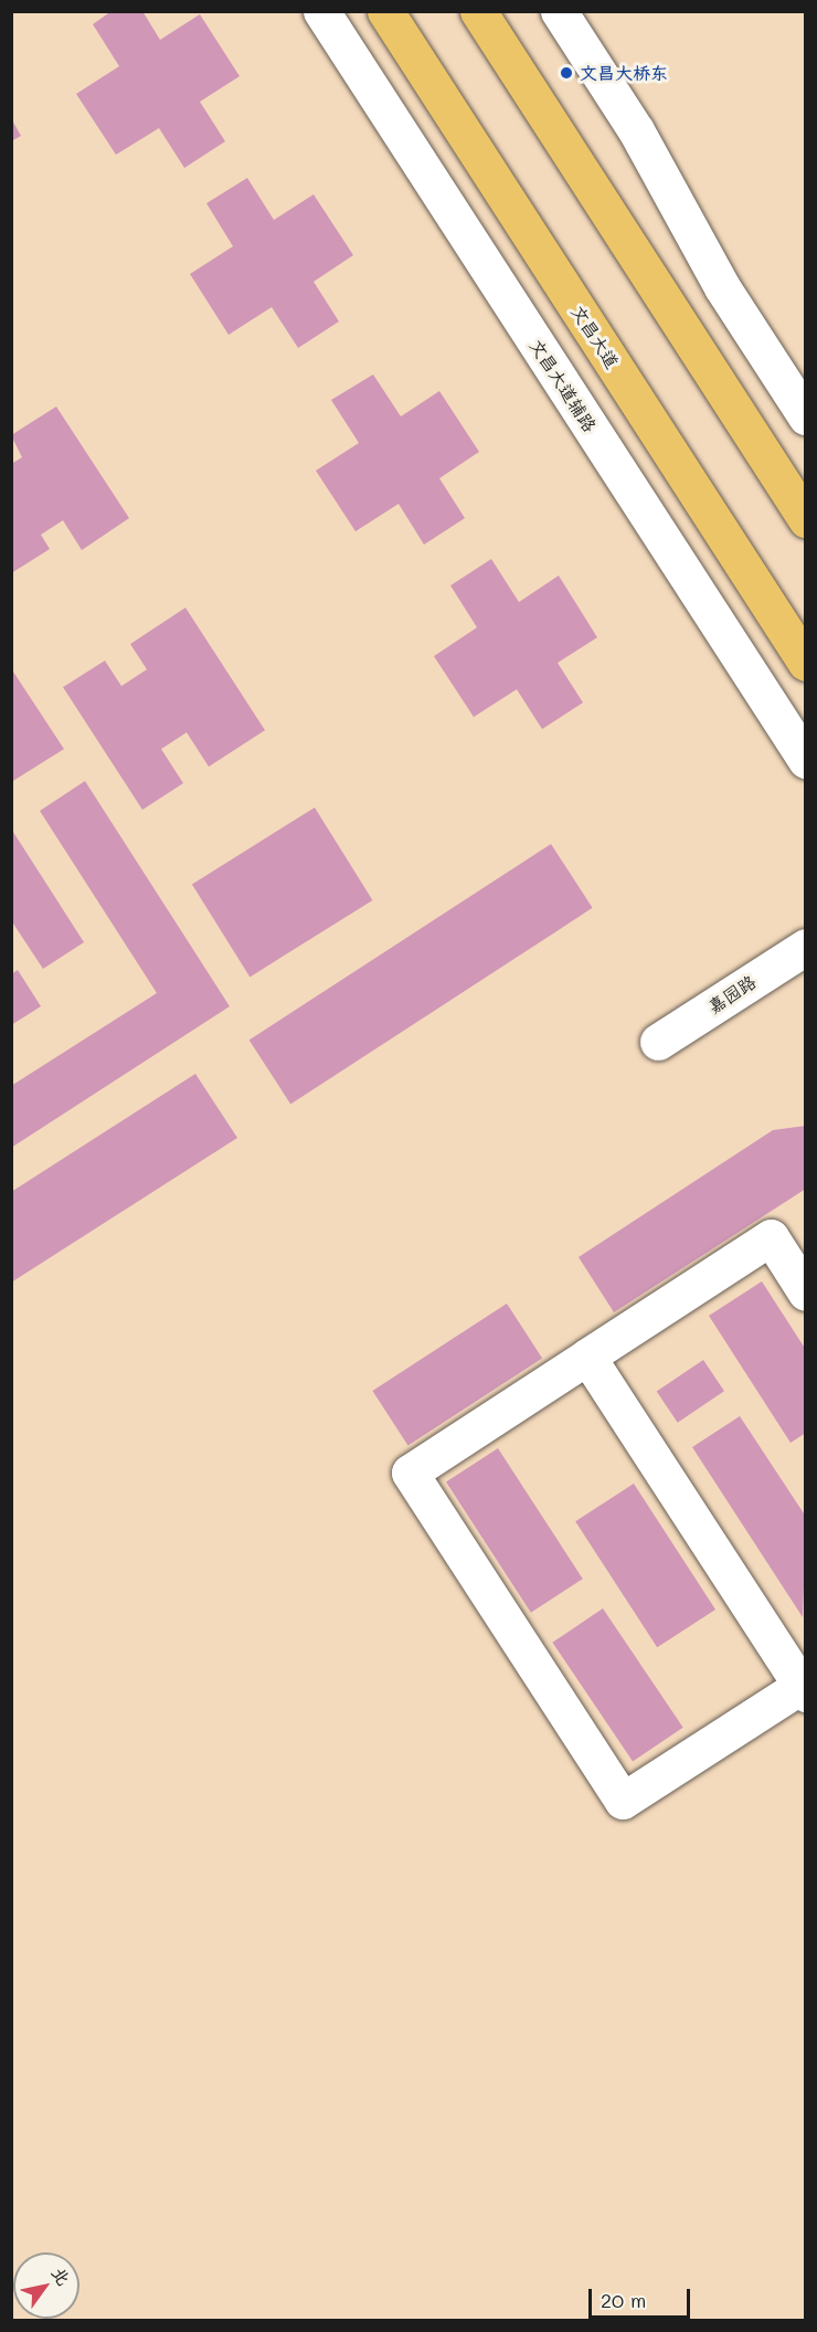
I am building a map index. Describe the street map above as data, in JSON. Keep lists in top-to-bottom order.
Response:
{
  "streets": {
    "main road": ["文昌大道"],
    "street": ["文昌大道辅路", "嘉园路"]
  },
  "places": ["文昌大桥东"],
  "scale_bar": "20 m",
  "north": "top right"
}
